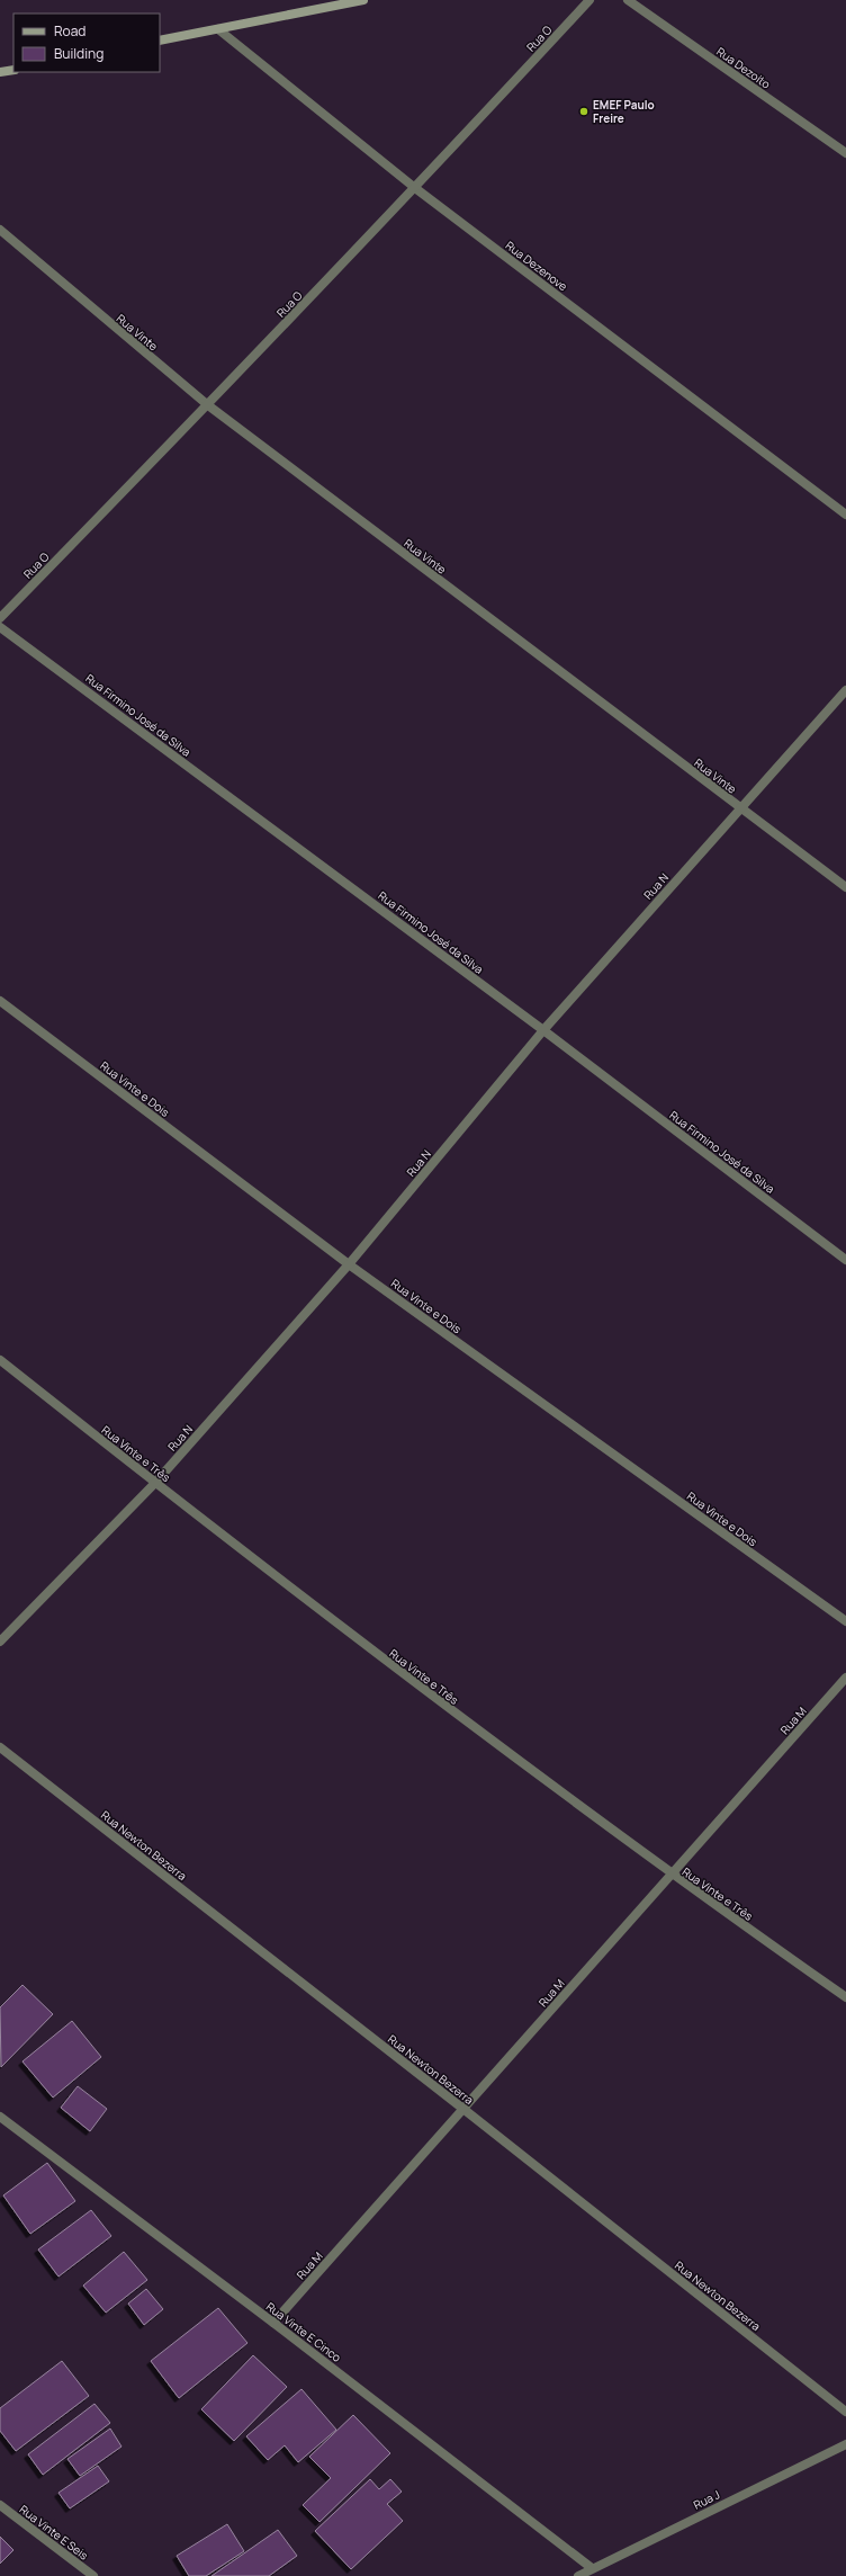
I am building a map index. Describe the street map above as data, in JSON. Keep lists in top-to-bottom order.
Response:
{
  "streets": {
    "street": [
      "Rua O",
      "Rua Dezoito",
      "Rua Dezenove",
      "Rua Vinte",
      "Rua Firmino José da Silva",
      "Rua N",
      "Rua Vinte e Dois",
      "Rua Vinte e Três",
      "Rua M",
      "Rua Newton Bezerra",
      "Rua Vinte E Cinco",
      "Rua J",
      "Rua Vinte E Seis"
    ]
  },
  "crossings": [
    ["Rua O", "Rua Dezenove"],
    ["Rua O", "Rua Vinte"],
    ["Rua Vinte", "Rua N"],
    ["Rua Firmino José da Silva", "Rua N"],
    ["Rua N", "Rua Vinte e Dois"],
    ["Rua N", "Rua Vinte e Três"],
    ["Rua Vinte e Três", "Rua M"],
    ["Rua M", "Rua Newton Bezerra"],
    ["Rua M", "Rua Vinte E Cinco"],
    ["Rua Vinte E Cinco", "Rua J"]
  ],
  "places": ["EMEF Paulo Freire"],
  "legend": ["Road", "Building"]
}
